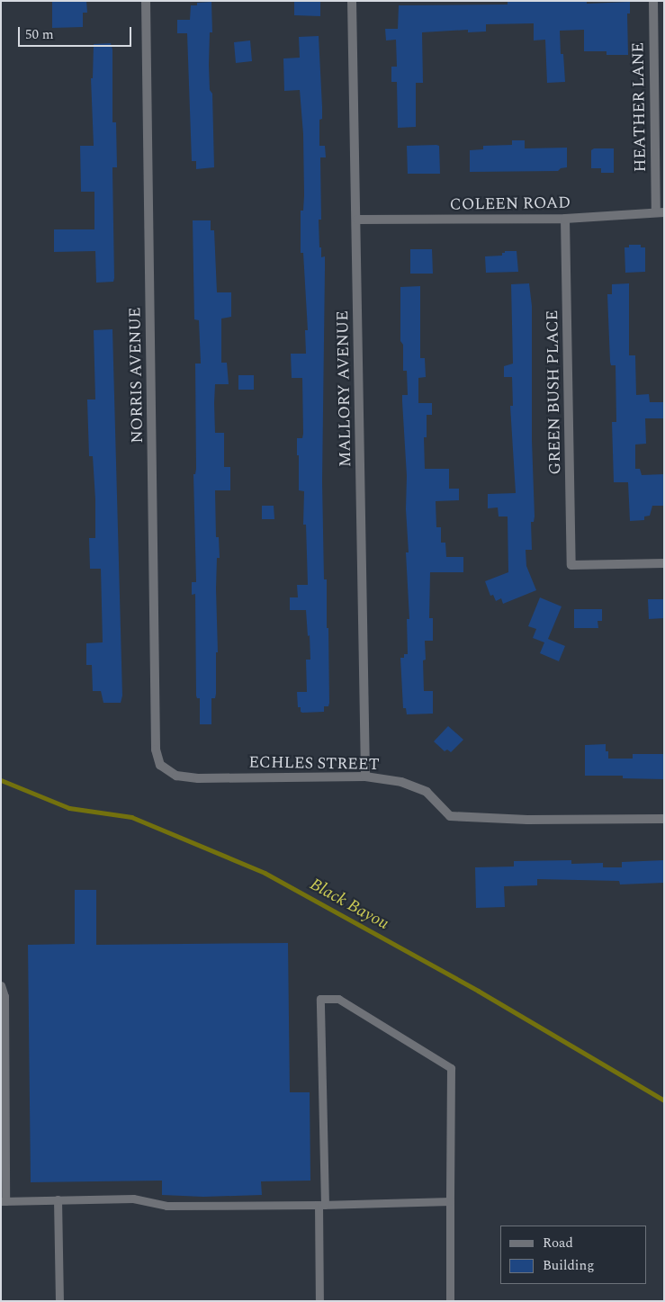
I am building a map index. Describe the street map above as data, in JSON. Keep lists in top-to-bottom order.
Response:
{
  "streets": {
    "street": [
      "HEATHER LANE",
      "COLEEN ROAD",
      "NORRIS AVENUE",
      "MALLORY AVENUE",
      "GREEN BUSH PLACE",
      "ECHLES STREET"
    ]
  },
  "crossings": [
    ["HEATHER LANE", "COLEEN ROAD"],
    ["COLEEN ROAD", "MALLORY AVENUE"],
    ["COLEEN ROAD", "GREEN BUSH PLACE"],
    ["NORRIS AVENUE", "ECHLES STREET"],
    ["MALLORY AVENUE", "ECHLES STREET"]
  ],
  "water": ["Black Bayou"],
  "legend": ["Road", "Building"],
  "scale_bar": "50 m"
}
